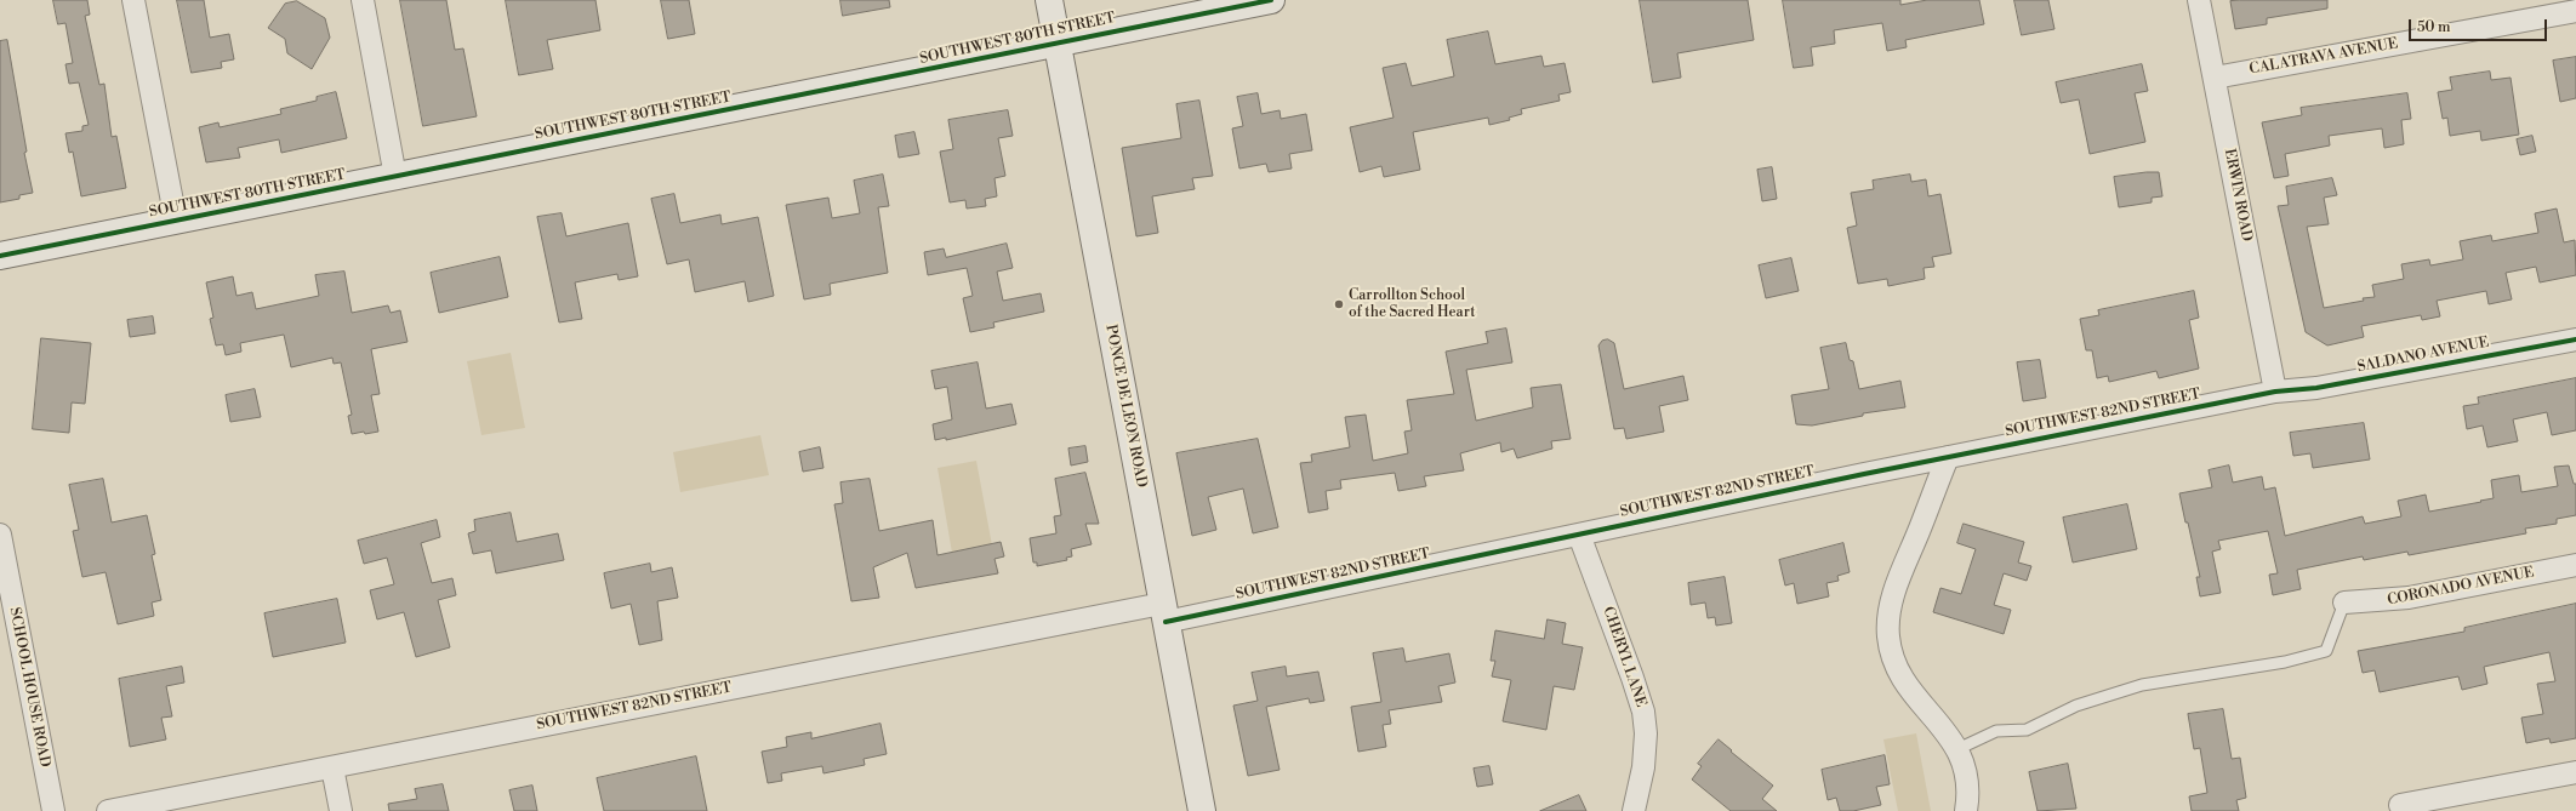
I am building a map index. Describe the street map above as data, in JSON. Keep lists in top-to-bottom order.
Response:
{
  "streets": {
    "street": [
      "SOUTHWEST 80TH STREET",
      "CALATRAVA AVENUE",
      "ERWIN ROAD",
      "SALDANO AVENUE",
      "PONCE DE LEON ROAD",
      "SOUTHWEST 82ND STREET",
      "CORONADO AVENUE",
      "CHERYL LANE",
      "SCHOOL HOUSE ROAD"
    ]
  },
  "crossings": [
    ["SOUTHWEST 80TH STREET", "PONCE DE LEON ROAD"],
    ["CALATRAVA AVENUE", "ERWIN ROAD"],
    ["ERWIN ROAD", "SALDANO AVENUE"],
    ["ERWIN ROAD", "SOUTHWEST 82ND STREET"],
    ["SALDANO AVENUE", "SOUTHWEST 82ND STREET"],
    ["PONCE DE LEON ROAD", "SOUTHWEST 82ND STREET"],
    ["SOUTHWEST 82ND STREET", "CHERYL LANE"]
  ],
  "places": ["Carrollton School of the Sacred Heart"],
  "scale_bar": "50 m"
}
